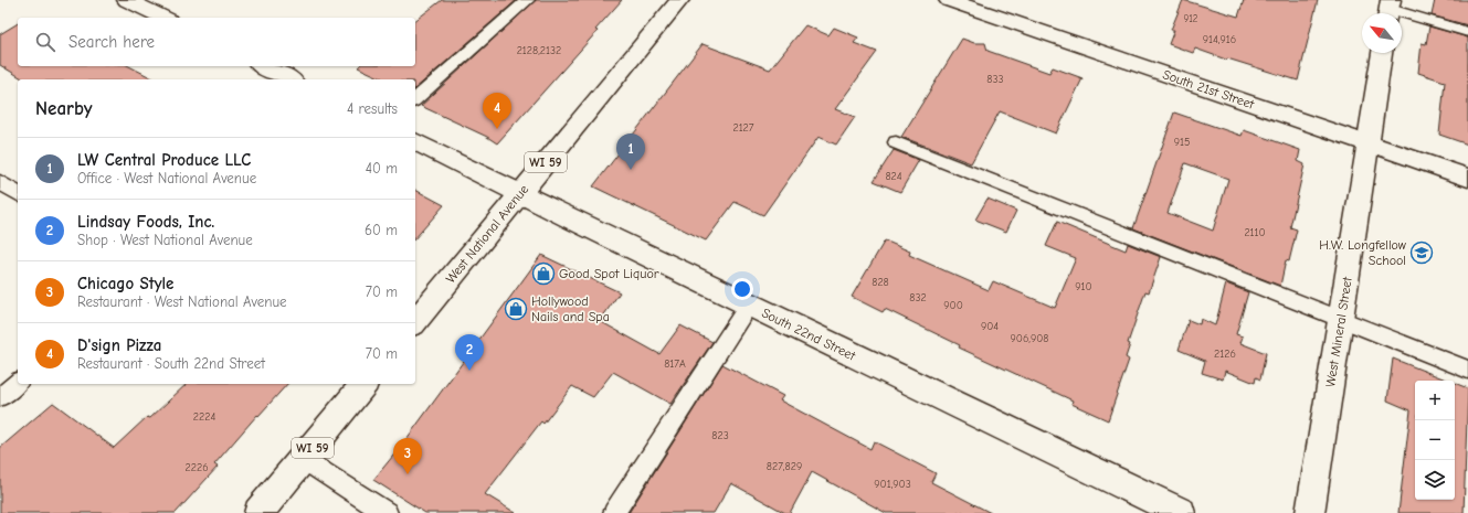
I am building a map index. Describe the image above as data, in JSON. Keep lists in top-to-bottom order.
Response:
{
  "streets": {
    "street": [
      "South 21st Street",
      "WI 59",
      "West National Avenue",
      "West Mineral Street",
      "South 22nd Street"
    ]
  },
  "crossings": [
    ["South 21st Street", "West Mineral Street"],
    ["West National Avenue", "South 22nd Street"]
  ],
  "places": {
    "school or university": ["H.W. Longfellow School"],
    "shop": ["Good Spot Liquor", "Hollywood Nails and Spa"]
  },
  "house_numbers": [
    "912",
    "914,916",
    "2128,2132",
    "833",
    "2127",
    "915",
    "824",
    "2110",
    "828",
    "910",
    "832",
    "900",
    "904",
    "906,908",
    "2126",
    "817A",
    "2224",
    "823",
    "827,829",
    "2226",
    "901,903"
  ],
  "north": "top left",
  "page": {
    "search": "Search here",
    "heading": ["Nearby", "4 results"],
    "pins": [
      "4",
      "1",
      "2",
      "3"
    ],
    "list": [
      {
        "mark": "1",
        "name": "LW Central Produce LLC",
        "note": "Office · West National Avenue",
        "value": "40 m"
      },
      {
        "mark": "2",
        "name": "Lindsay Foods, Inc.",
        "note": "Shop · West National Avenue",
        "value": "60 m"
      },
      {
        "mark": "3",
        "name": "Chicago Style",
        "note": "Restaurant · West National Avenue",
        "value": "70 m"
      },
      {
        "mark": "4",
        "name": "D'sign Pizza",
        "note": "Restaurant · South 22nd Street",
        "value": "70 m"
      }
    ],
    "map_buttons": ["+", "−"]
  }
}
